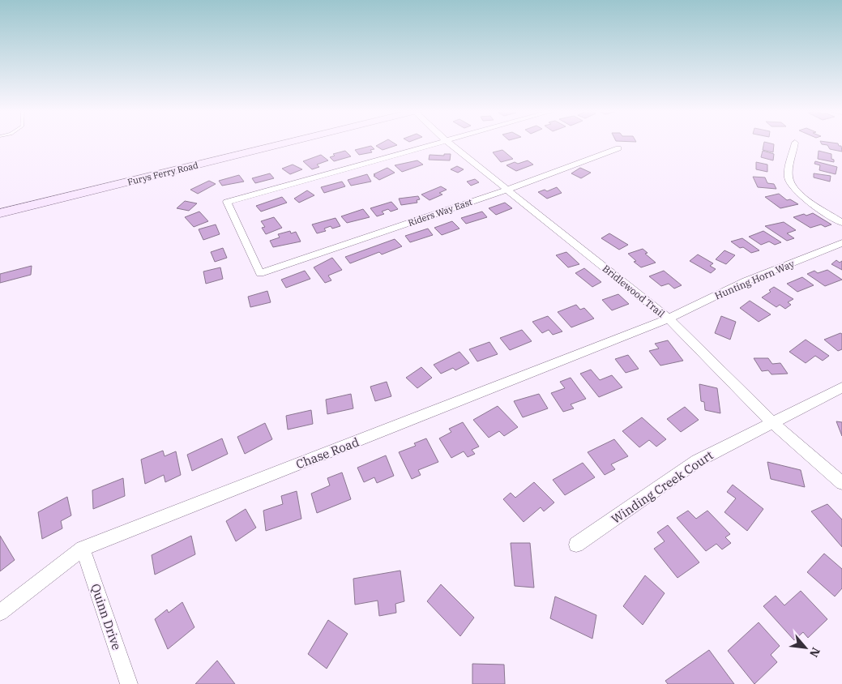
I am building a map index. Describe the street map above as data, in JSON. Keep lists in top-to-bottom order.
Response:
{
  "streets": {
    "main road": ["Furys Ferry Road"],
    "street": [
      "Riders Way East",
      "Hunting Horn Way",
      "Bridlewood Trail",
      "Chase Road",
      "Winding Creek Court",
      "Quinn Drive"
    ]
  },
  "crossings": [
    ["Riders Way East", "Bridlewood Trail"],
    ["Hunting Horn Way", "Bridlewood Trail"],
    ["Hunting Horn Way", "Chase Road"],
    ["Bridlewood Trail", "Chase Road"],
    ["Bridlewood Trail", "Winding Creek Court"],
    ["Chase Road", "Quinn Drive"]
  ],
  "north": "bottom right"
}
